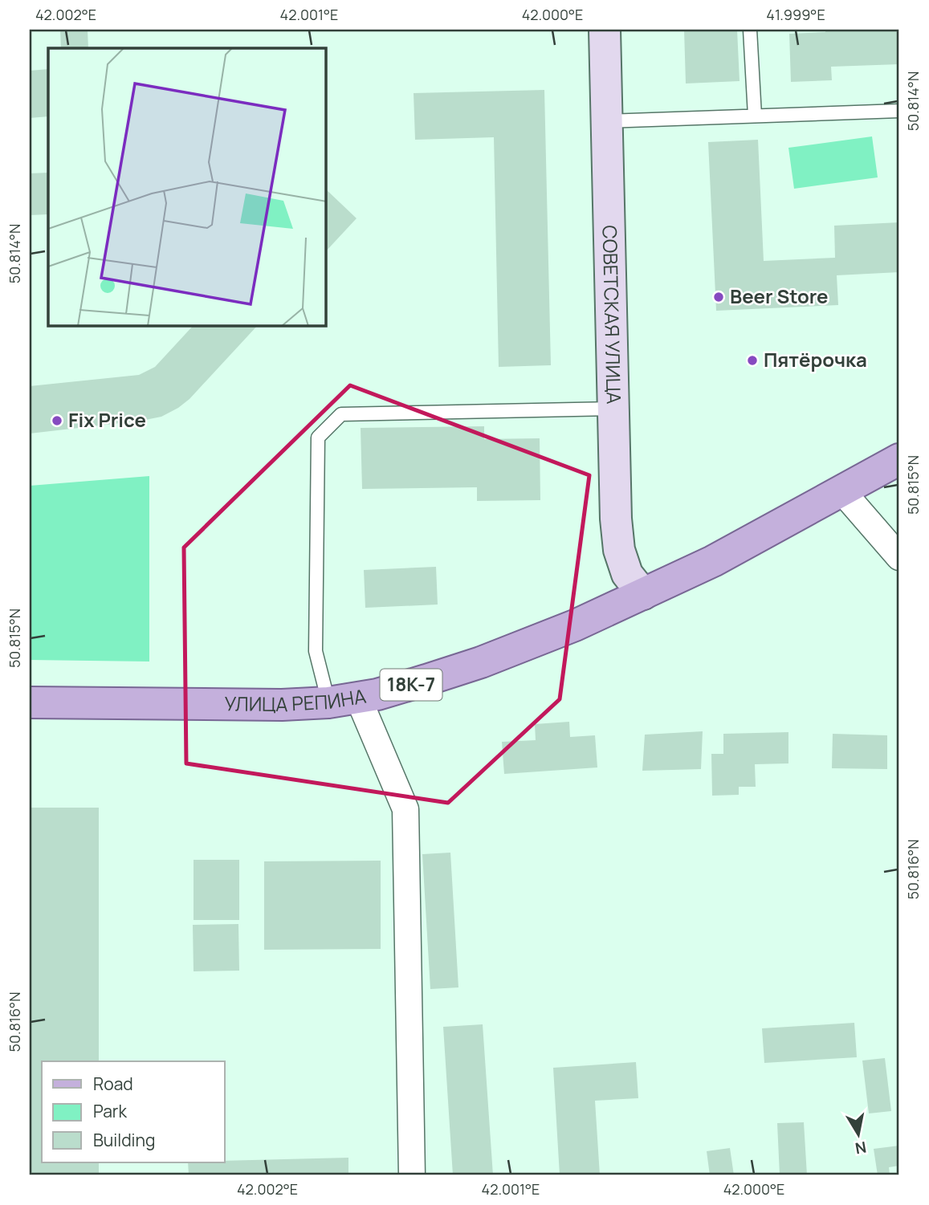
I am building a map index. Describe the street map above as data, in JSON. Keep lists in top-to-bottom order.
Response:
{
  "streets": {
    "main road": ["СОВЕТСКАЯ УЛИЦА", "18К-7", "УЛИЦА РЕПИНА"]
  },
  "crossings": [
    ["СОВЕТСКАЯ УЛИЦА", "18К-7"],
    ["СОВЕТСКАЯ УЛИЦА", "УЛИЦА РЕПИНА"],
    ["18К-7", "УЛИЦА РЕПИНА"]
  ],
  "places": ["Beer Store", "Пятёрочка", "Fix Price"],
  "legend": ["Road", "Park", "Building"],
  "north": "bottom",
  "coordinates": [
    "42.002°E",
    "42.001°E",
    "42.000°E",
    "41.999°E",
    "50.814°N",
    "50.815°N",
    "50.816°N"
  ]
}
